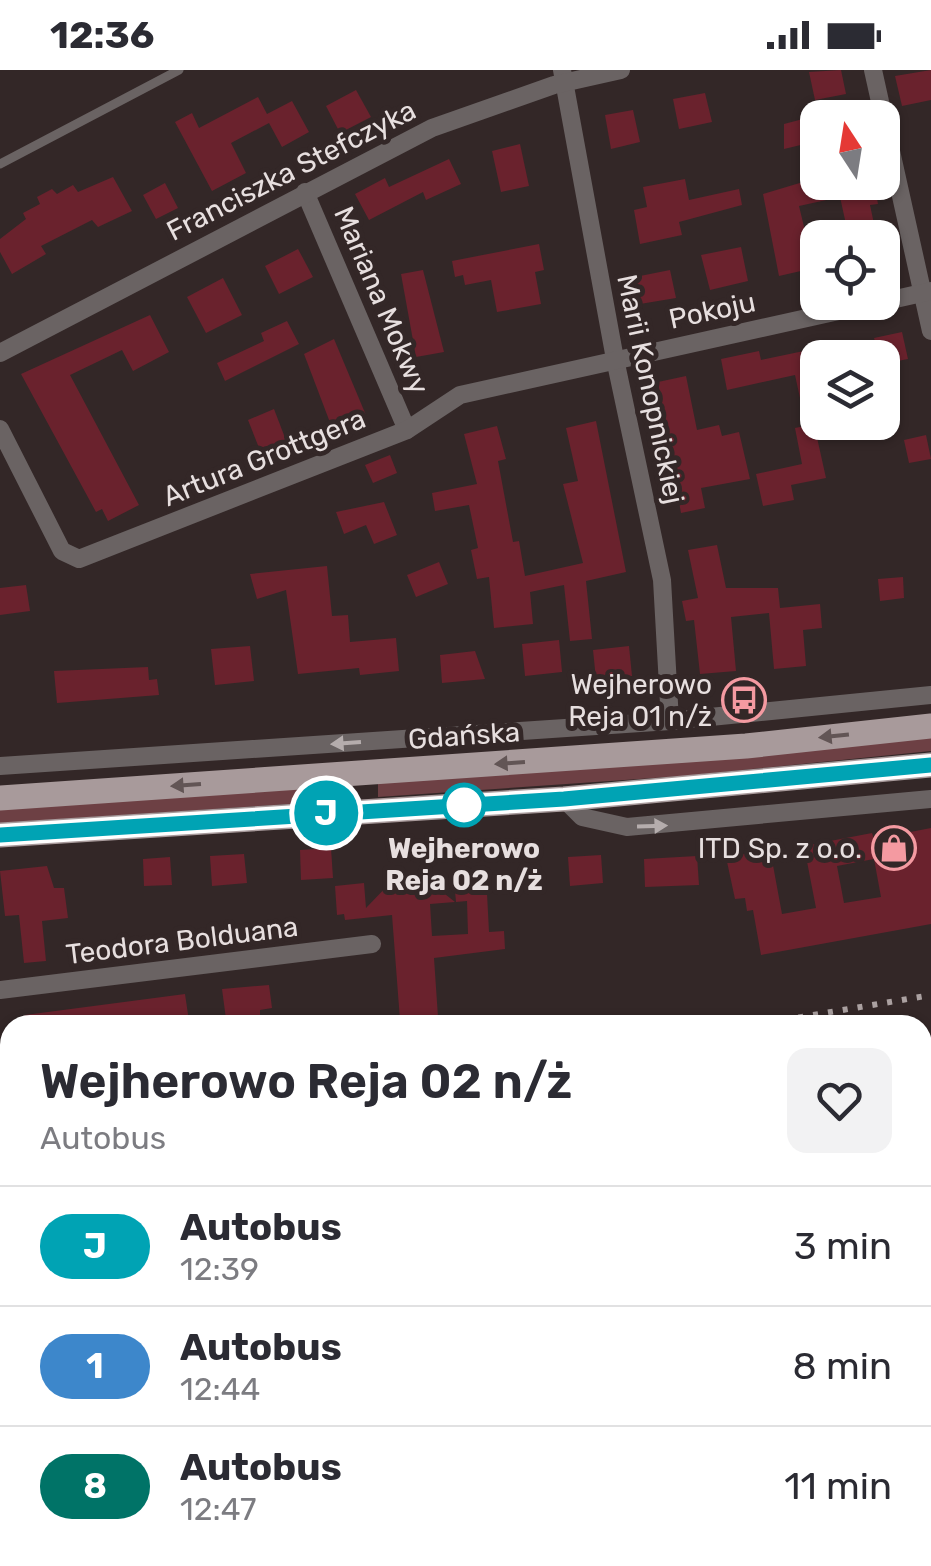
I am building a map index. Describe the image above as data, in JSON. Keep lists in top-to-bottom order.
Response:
{
  "streets": {
    "main road": ["Gdańska"],
    "street": [
      "Franciszka Stefczyka",
      "Mariana Mokwy",
      "Pokoju",
      "Marii Konopnickiej",
      "Artura Grottgera",
      "Teodora Bolduana"
    ]
  },
  "crossings": [
    ["Franciszka Stefczyka", "Mariana Mokwy"],
    ["Franciszka Stefczyka", "Marii Konopnickiej"],
    ["Mariana Mokwy", "Artura Grottgera"],
    ["Pokoju", "Marii Konopnickiej"],
    ["Pokoju", "Artura Grottgera"],
    ["Marii Konopnickiej", "Artura Grottgera"],
    ["Marii Konopnickiej", "Gdańska"]
  ],
  "places": {
    "bus stop": ["Wejherowo Reja 01 n/ż"],
    "other": ["Wejherowo Reja 02 n/ż"],
    "shop": ["ITD Sp. z o.o."]
  },
  "lines": ["bus line J"],
  "north": "top",
  "page": {
    "status": "12:36",
    "on_map": "J",
    "heading": ["Wejherowo Reja 02 n/ż", "Autobus"],
    "list": [
      {
        "mark": "J",
        "name": "Autobus",
        "note": "12:39",
        "value": "3 min"
      },
      {
        "mark": "1",
        "name": "Autobus",
        "note": "12:44",
        "value": "8 min"
      },
      {
        "mark": "8",
        "name": "Autobus",
        "note": "12:47",
        "value": "11 min"
      }
    ]
  }
}
